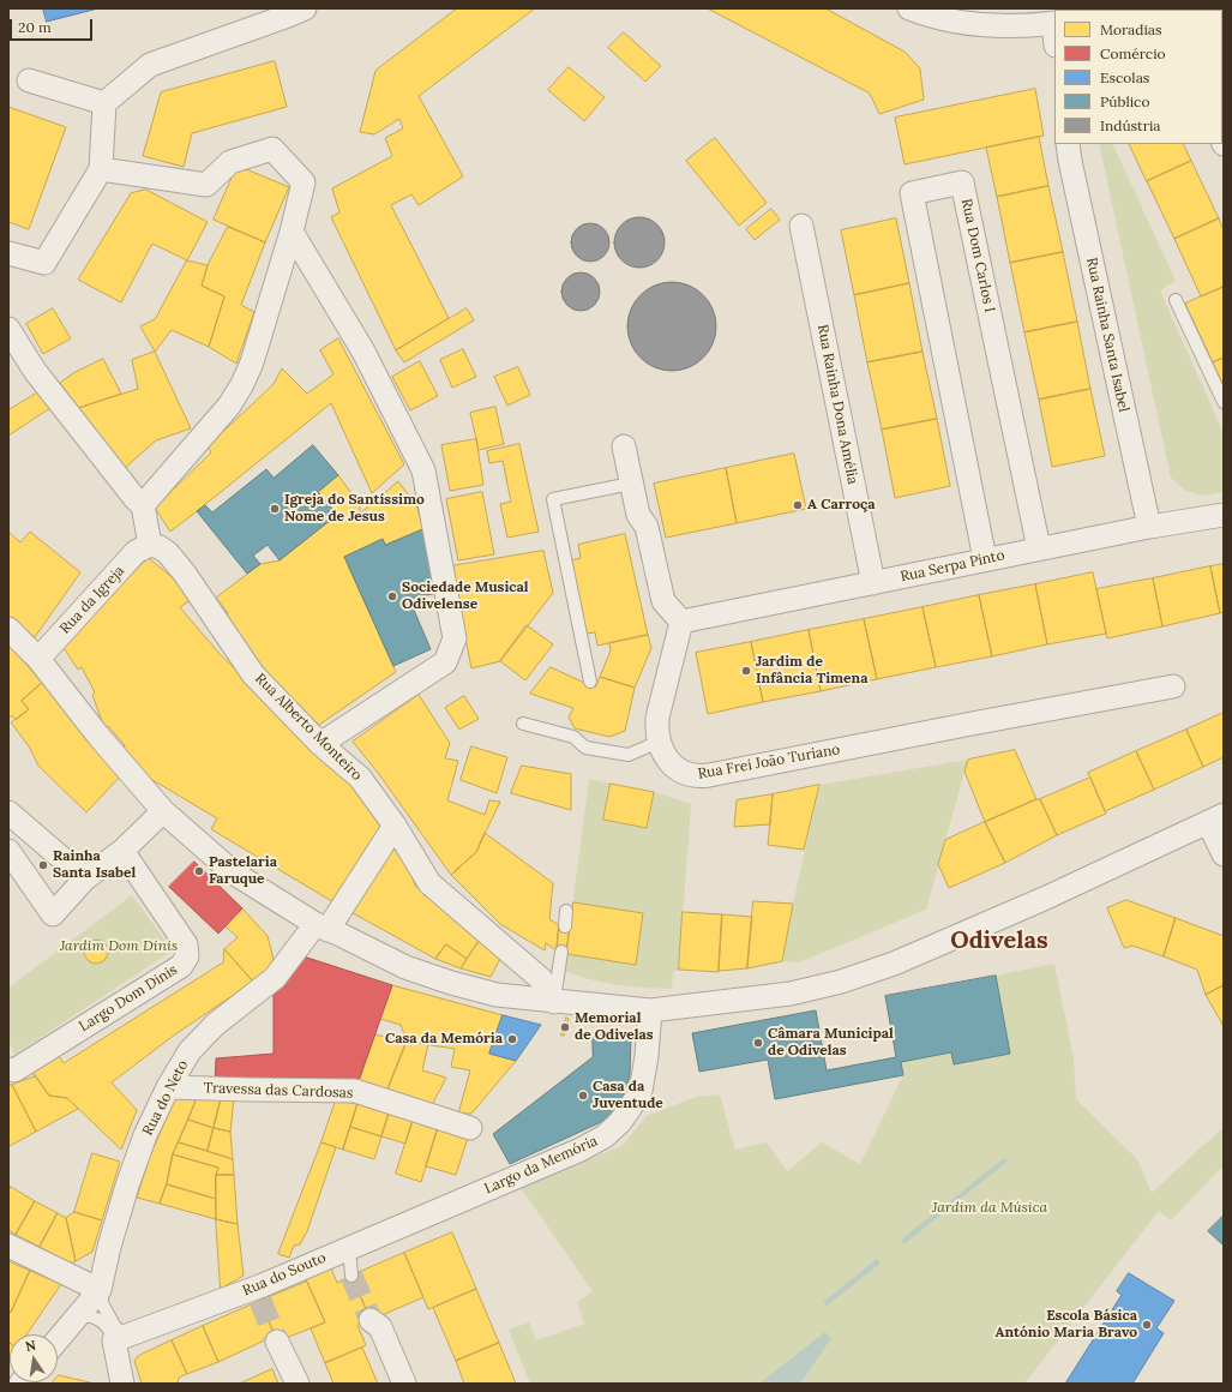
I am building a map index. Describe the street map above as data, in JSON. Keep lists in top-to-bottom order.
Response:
{
  "streets": {
    "street": [
      "Rua Dom Carlos I",
      "Rua Rainha Santa Isabel",
      "Rua Rainha Dona Amélia",
      "Rua Serpa Pinto",
      "Rua da Igreja",
      "Rua Alberto Monteiro",
      "Rua Frei João Turiano",
      "Largo Dom Dinis",
      "Travessa das Cardosas",
      "Rua do Neto",
      "Largo da Memória",
      "Rua do Souto"
    ]
  },
  "crossings": [
    ["Rua Dom Carlos I", "Rua Serpa Pinto"],
    ["Rua Rainha Santa Isabel", "Rua Serpa Pinto"],
    ["Rua Rainha Dona Amélia", "Rua Serpa Pinto"],
    ["Rua Serpa Pinto", "Rua Frei João Turiano"],
    ["Rua da Igreja", "Rua Alberto Monteiro"],
    ["Rua Alberto Monteiro", "Rua do Neto"],
    ["Travessa das Cardosas", "Rua do Neto"],
    ["Largo da Memória", "Rua do Souto"]
  ],
  "districts": ["Odivelas"],
  "parks": ["Jardim Dom Dinis", "Jardim da Música"],
  "places": [
    "A Carroça",
    "Igreja do Santíssimo Nome de Jesus",
    "Sociedade Musical Odivelense",
    "Jardim de Infância Timena",
    "Rainha Santa Isabel",
    "Pastelaria Faruque",
    "Memorial de Odivelas",
    "Casa da Memória",
    "Câmara Municipal de Odivelas",
    "Casa da Juventude",
    "Escola Básica António Maria Bravo"
  ],
  "legend": [
    "Moradias",
    "Comércio",
    "Escolas",
    "Público",
    "Indústria"
  ],
  "scale_bar": "20 m",
  "north": "top"
}
